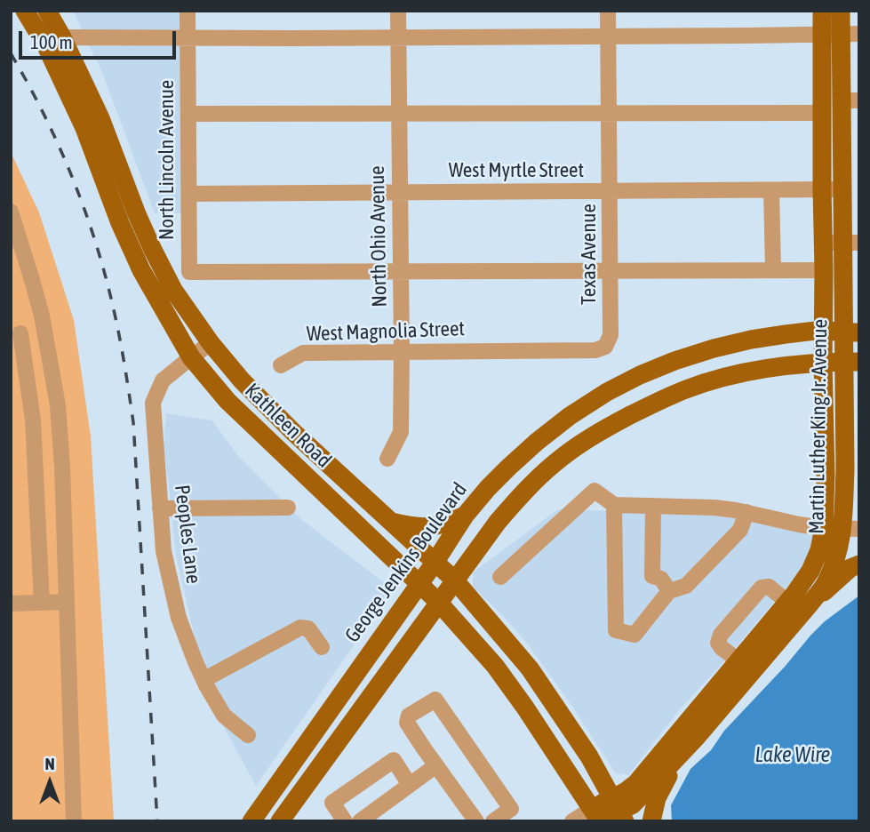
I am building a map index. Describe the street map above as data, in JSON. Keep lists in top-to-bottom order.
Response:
{
  "streets": {
    "main road": ["Kathleen Road", "Martin Luther King Jr. Avenue", "George Jenkins Boulevard"],
    "street": [
      "North Lincoln Avenue",
      "West Myrtle Street",
      "North Ohio Avenue",
      "Texas Avenue",
      "West Magnolia Street",
      "Peoples Lane"
    ]
  },
  "crossings": [
    ["North Lincoln Avenue", "West Myrtle Street"],
    ["North Lincoln Avenue", "North Ohio Avenue"],
    ["West Myrtle Street", "North Ohio Avenue"],
    ["West Myrtle Street", "Texas Avenue"],
    ["West Myrtle Street", "Martin Luther King Jr. Avenue"],
    ["North Ohio Avenue", "West Magnolia Street"],
    ["Texas Avenue", "West Magnolia Street"],
    ["Kathleen Road", "Martin Luther King Jr. Avenue"],
    ["Kathleen Road", "Peoples Lane"],
    ["Kathleen Road", "George Jenkins Boulevard"],
    ["Martin Luther King Jr. Avenue", "George Jenkins Boulevard"]
  ],
  "water": ["Lake Wire"],
  "scale_bar": "100 m",
  "north": "top"
}
